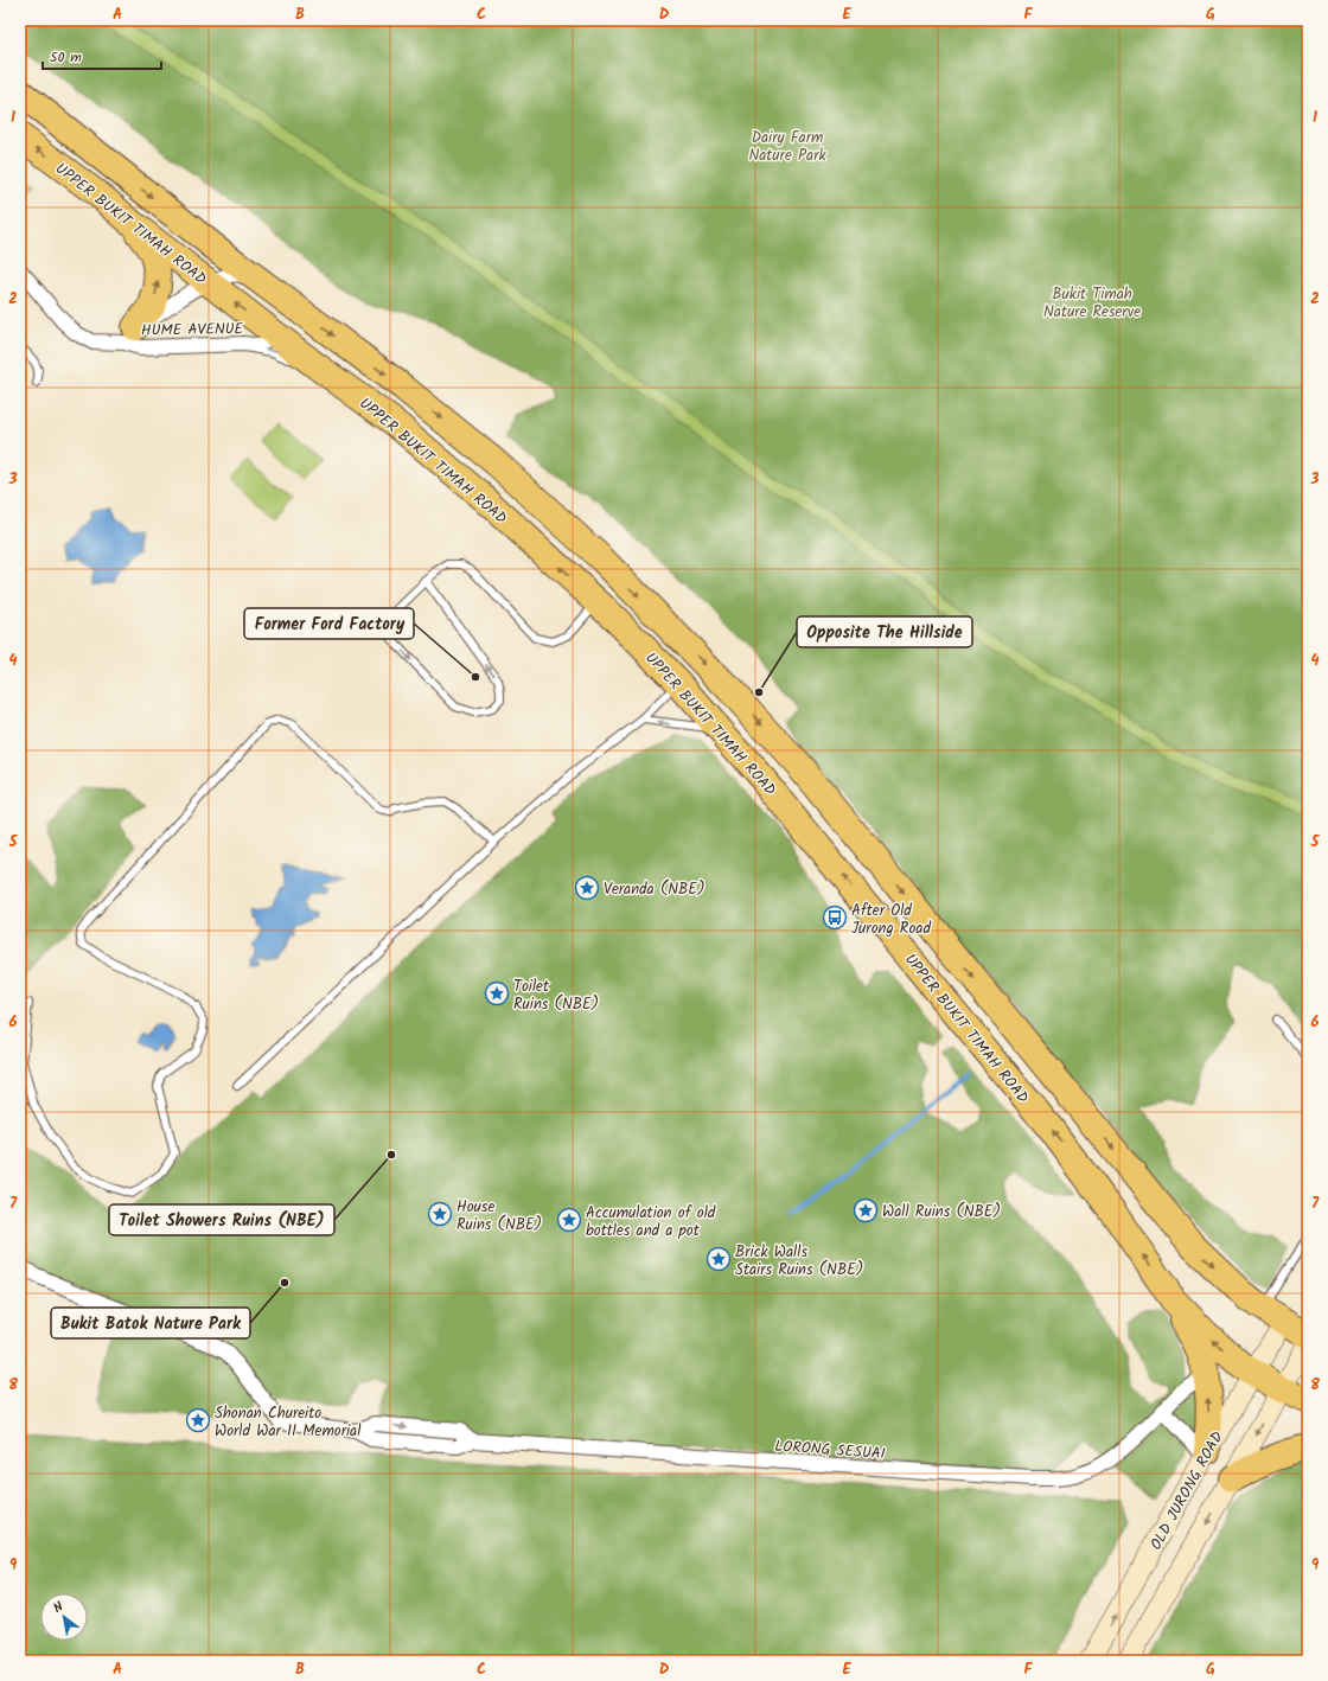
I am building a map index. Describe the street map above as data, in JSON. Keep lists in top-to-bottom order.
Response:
{
  "streets": {
    "highway": ["UPPER BUKIT TIMAH ROAD"],
    "main road": ["OLD JURONG ROAD"],
    "street": ["HUME AVENUE", "LORONG SESUAI"]
  },
  "crossings": [
    ["UPPER BUKIT TIMAH ROAD", "HUME AVENUE"],
    ["UPPER BUKIT TIMAH ROAD", "OLD JURONG ROAD"]
  ],
  "one_way": ["HUME AVENUE"],
  "parks": ["Dairy Farm Nature Park", "Bukit Timah Nature Reserve"],
  "places": {
    "other": [
      "Former Ford Factory",
      "Opposite The Hillside",
      "Toilet Showers Ruins (NBE)",
      "Bukit Batok Nature Park"
    ],
    "place": [
      "Veranda (NBE)",
      "Toilet Ruins (NBE)",
      "Wall Ruins (NBE)",
      "House Ruins (NBE)",
      "Accumulation of old bottles and a pot",
      "Brick Walls Stairs Ruins (NBE)",
      "Shonan Chureito World War II Memorial"
    ],
    "bus stop": ["After Old Jurong Road"]
  },
  "scale_bar": "50 m",
  "north": "top left",
  "grid": {
    "columns": [
      "A",
      "B",
      "C",
      "D",
      "E",
      "F",
      "G"
    ],
    "rows": [
      "1",
      "2",
      "3",
      "4",
      "5",
      "6",
      "7",
      "8",
      "9"
    ]
  }
}
